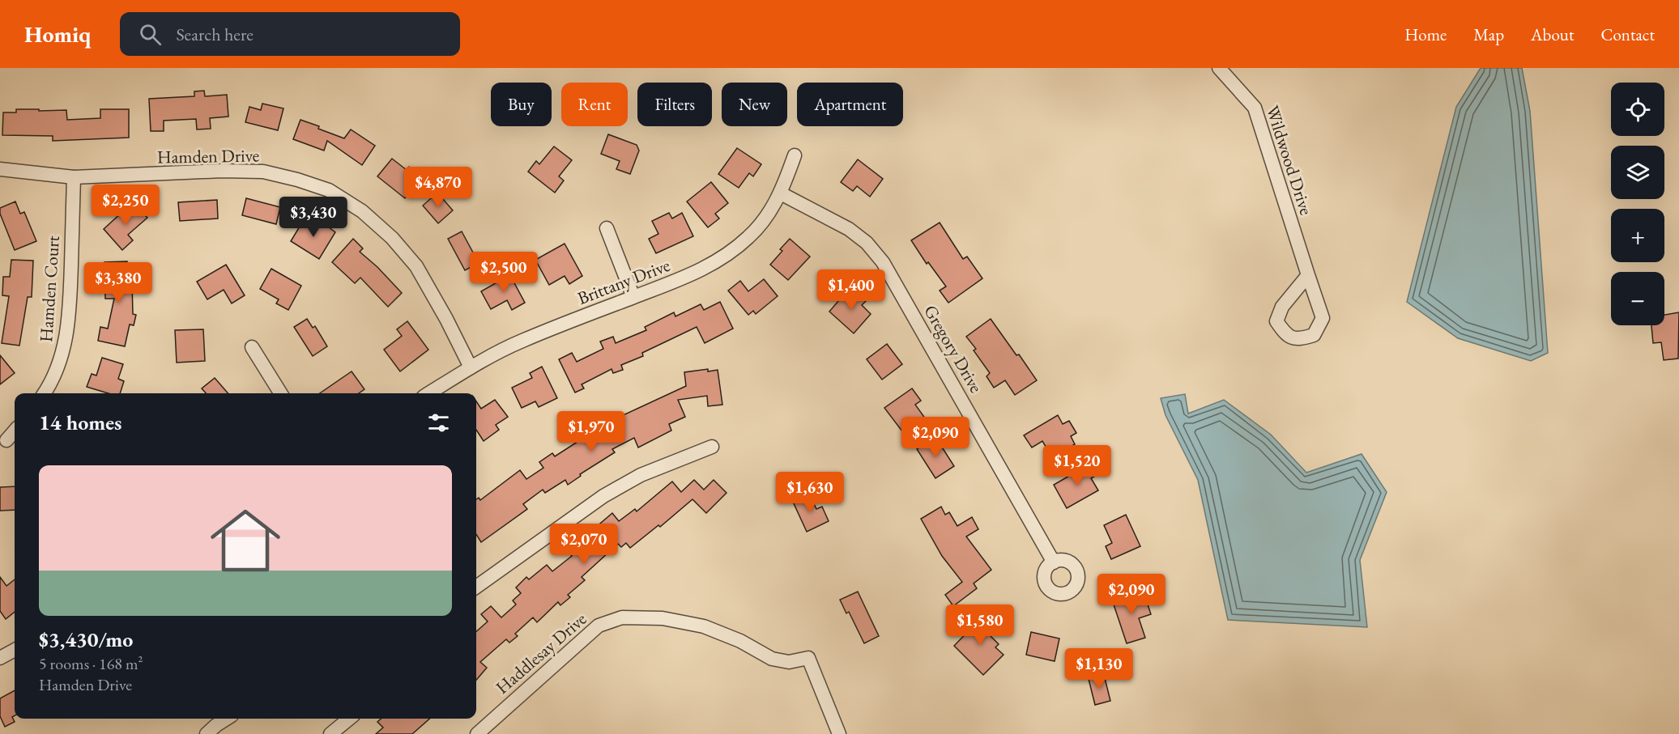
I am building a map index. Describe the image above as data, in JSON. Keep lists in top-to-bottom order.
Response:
{
  "streets": {
    "street": [
      "Hamden Drive",
      "Wildwood Drive",
      "Brittany Drive",
      "Hamden Court",
      "Gregory Drive",
      "Haddlesay Drive"
    ]
  },
  "crossings": [
    ["Hamden Drive", "Brittany Drive"],
    ["Hamden Drive", "Hamden Court"],
    ["Brittany Drive", "Gregory Drive"]
  ],
  "page": {
    "header": "Homiq",
    "search": "Search here",
    "nav": [
      "Home",
      "Map",
      "About",
      "Contact"
    ],
    "map_buttons": ["+", "−"],
    "chip": [
      "Buy",
      "Rent",
      "Filters",
      "New",
      "Apartment"
    ],
    "price": [
      "$4,870",
      "$2,250",
      "$3,430",
      "$2,500",
      "$3,380",
      "$1,400",
      "$1,970",
      "$2,090",
      "$1,520",
      "$1,630",
      "$2,070",
      "$2,090",
      "$1,580",
      "$1,130"
    ],
    "heading": "14 homes",
    "list": [
      {
        "name": "$3,430/mo",
        "note": "5 rooms · 168 m² · Hamden Drive"
      }
    ]
  }
}
